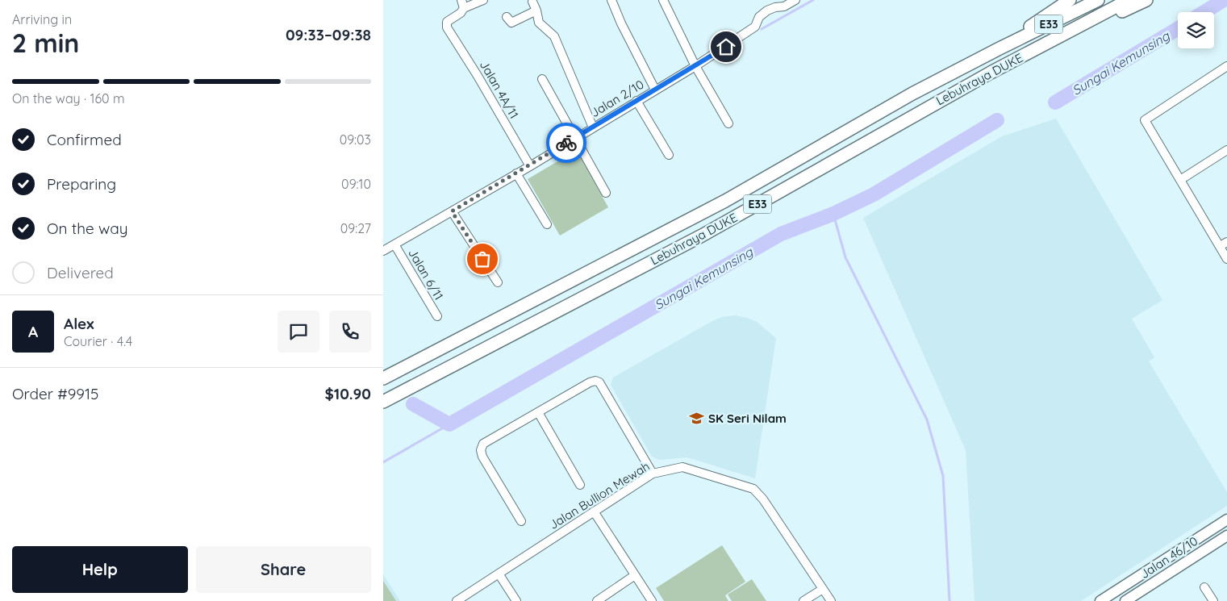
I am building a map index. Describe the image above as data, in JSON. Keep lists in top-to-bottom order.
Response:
{
  "streets": {
    "highway": ["E33", "Lebuhraya DUKE"],
    "main road": ["Jalan 46/10"],
    "street": [
      "Jalan 4A/11",
      "Jalan 2/10",
      "Jalan 6/11",
      "Jalan Bullion Mewah"
    ]
  },
  "crossings": [
    ["Jalan 4A/11", "Jalan 2/10"],
    ["Jalan 2/10", "Jalan 6/11"]
  ],
  "water": ["Sungai Kemunsing"],
  "places": {
    "school or university": ["SK Seri Nilam"]
  },
  "page": {
    "heading": ["2 min", "Arriving in", "09:33–09:38"],
    "panel": [
      "Alex",
      "Courier · 4.4",
      "Order #9915",
      "$10.90"
    ],
    "bar": "On the way · 160 m",
    "list": [
      ["Confirmed", "09:03"],
      ["Preparing", "09:10"],
      ["On the way", "09:27"],
      "Delivered"
    ],
    "round": "A",
    "buttons": ["Help", "Share"]
  }
}
